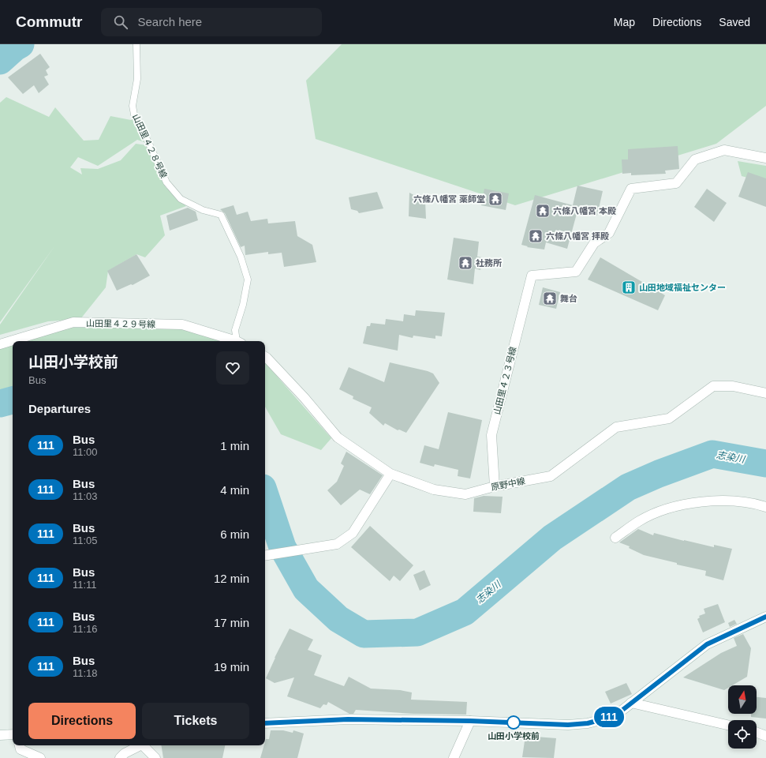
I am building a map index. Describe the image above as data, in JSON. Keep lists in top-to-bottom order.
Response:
{
  "streets": {
    "street": ["山田里４２９号線", "山田里４２３号線", "原野中線"],
    "lane": ["山田里４２８号線"]
  },
  "crossings": [
    ["山田里４２３号線", "原野中線"]
  ],
  "water": ["志染川"],
  "places": {
    "temple": [
      "六條八幡宮 薬師堂",
      "六條八幡宮 本殿",
      "六條八幡宮 拝殿",
      "社務所",
      "舞台"
    ],
    "building": ["山田地域福祉センター"],
    "other": ["山田小学校前"]
  },
  "lines": ["bus line 111"],
  "north": "top",
  "page": {
    "header": "Commutr",
    "search": "Search here",
    "nav": ["Map", "Directions", "Saved"],
    "on_map": "111",
    "heading": [
      ["山田小学校前", "Bus"],
      "Departures"
    ],
    "list": [
      {
        "mark": "111",
        "name": "Bus",
        "note": "11:00",
        "value": "1 min"
      },
      {
        "mark": "111",
        "name": "Bus",
        "note": "11:03",
        "value": "4 min"
      },
      {
        "mark": "111",
        "name": "Bus",
        "note": "11:05",
        "value": "6 min"
      },
      {
        "mark": "111",
        "name": "Bus",
        "note": "11:11",
        "value": "12 min"
      },
      {
        "mark": "111",
        "name": "Bus",
        "note": "11:16",
        "value": "17 min"
      },
      {
        "mark": "111",
        "name": "Bus",
        "note": "11:18",
        "value": "19 min"
      }
    ],
    "buttons": ["Directions", "Tickets"]
  }
}
